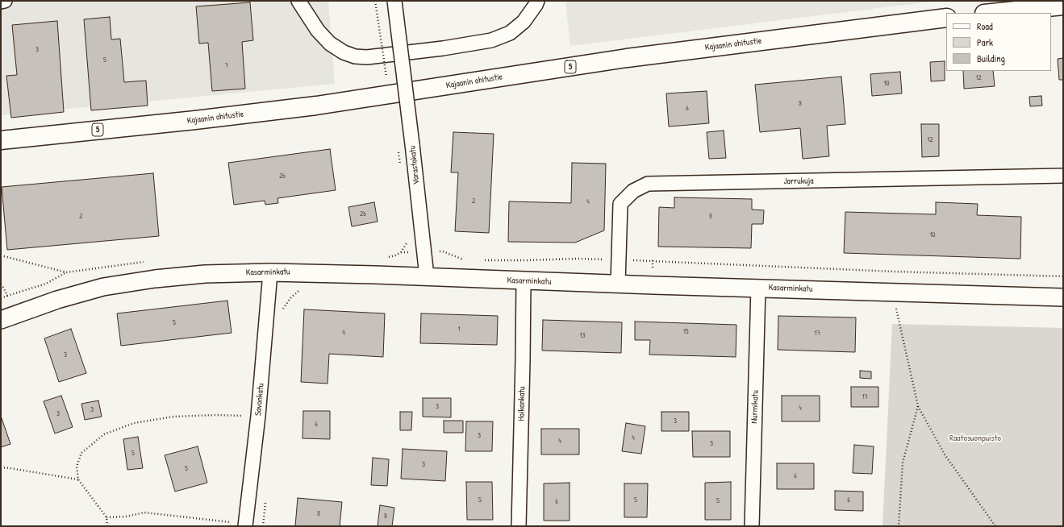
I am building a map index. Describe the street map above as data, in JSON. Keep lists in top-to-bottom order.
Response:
{
  "streets": {
    "highway": ["Kajaanin ohitustie", "5"],
    "street": [
      "Varastokatu",
      "Jarrukuja",
      "Kasarminkatu",
      "Savonkatu",
      "Hoikankatu",
      "Nurmikatu"
    ]
  },
  "crossings": [
    ["Varastokatu", "Kasarminkatu"],
    ["Jarrukuja", "Kasarminkatu"],
    ["Kasarminkatu", "Savonkatu"],
    ["Kasarminkatu", "Hoikankatu"],
    ["Kasarminkatu", "Nurmikatu"]
  ],
  "parks": ["Raatosuonpuisto"],
  "house_numbers": [
    "3",
    "5",
    "7",
    "12",
    "10",
    "8",
    "6",
    "12",
    "2b",
    "2",
    "4",
    "2b",
    "2",
    "8",
    "10",
    "5",
    "1",
    "15",
    "9",
    "17",
    "13",
    "3",
    "17",
    "3",
    "4",
    "3",
    "3",
    "3",
    "6",
    "3",
    "4",
    "4",
    "3",
    "5",
    "3",
    "5",
    "6",
    "5",
    "5",
    "6",
    "5",
    "6",
    "8",
    "8"
  ],
  "legend": ["Road", "Park", "Building"]
}
